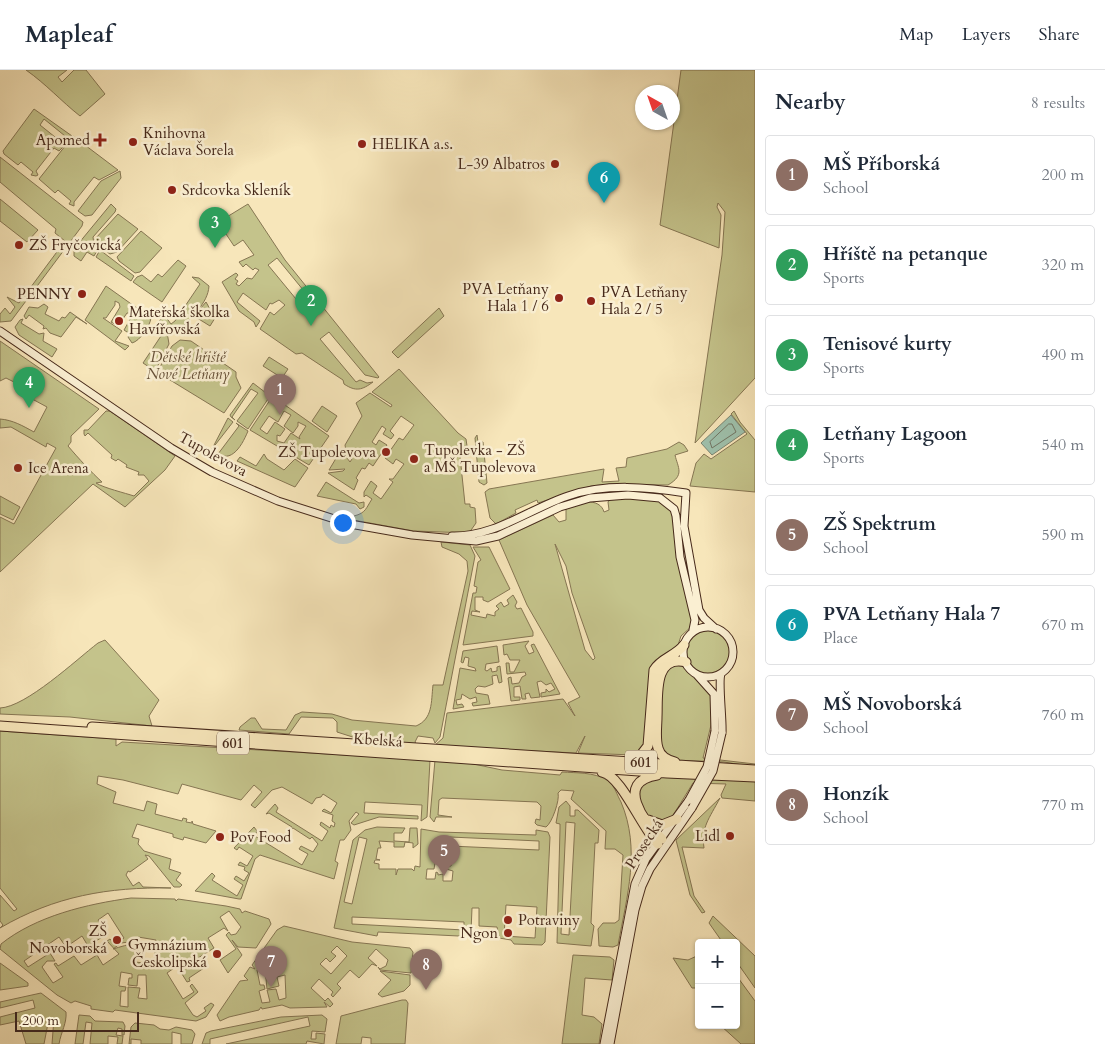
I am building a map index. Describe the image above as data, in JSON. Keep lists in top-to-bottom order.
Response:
{
  "streets": {
    "highway": ["Kbelská", "601"],
    "main road": ["Tupolevova", "Prosecká"]
  },
  "crossings": [
    ["Tupolevova", "Prosecká"]
  ],
  "parks": ["Dětské hřiště Nové Letňany"],
  "places": {
    "health": ["Apomed"],
    "other": [
      "Knihovna Václava Šorela",
      "HELIKA a.s.",
      "L-39 Albatros",
      "Srdcovka Skleník",
      "ZŠ Fryčovická",
      "PENNY",
      "PVA Letňany Hala 1 / 6",
      "PVA Letňany Hala 2 / 5",
      "Mateřská školka Havířovská",
      "ZŠ Tupolevova",
      "Tupolevka - ZŠ a MŠ Tupolevova",
      "Ice Arena",
      "Lidl",
      "Pov Food",
      "Potraviny",
      "Ngon",
      "ZŠ Novoborská",
      "Gymnázium Českolipská"
    ]
  },
  "scale_bar": "200 m",
  "north": "top left",
  "page": {
    "header": "Mapleaf",
    "nav": ["Map", "Layers", "Share"],
    "heading": ["Nearby", "8 results"],
    "list": [
      {
        "mark": "1",
        "name": "MŠ Příborská",
        "note": "School",
        "value": "200 m"
      },
      {
        "mark": "2",
        "name": "Hříště na petanque",
        "note": "Sports",
        "value": "320 m"
      },
      {
        "mark": "3",
        "name": "Tenisové kurty",
        "note": "Sports",
        "value": "490 m"
      },
      {
        "mark": "4",
        "name": "Letňany Lagoon",
        "note": "Sports",
        "value": "540 m"
      },
      {
        "mark": "5",
        "name": "ZŠ Spektrum",
        "note": "School",
        "value": "590 m"
      },
      {
        "mark": "6",
        "name": "PVA Letňany Hala 7",
        "note": "Place",
        "value": "670 m"
      },
      {
        "mark": "7",
        "name": "MŠ Novoborská",
        "note": "School",
        "value": "760 m"
      },
      {
        "mark": "8",
        "name": "Honzík",
        "note": "School",
        "value": "770 m"
      }
    ],
    "pins": [
      "6",
      "3",
      "2",
      "4",
      "1",
      "5",
      "7",
      "8"
    ],
    "map_buttons": ["+", "−"],
    "scale": "200 m"
  }
}
